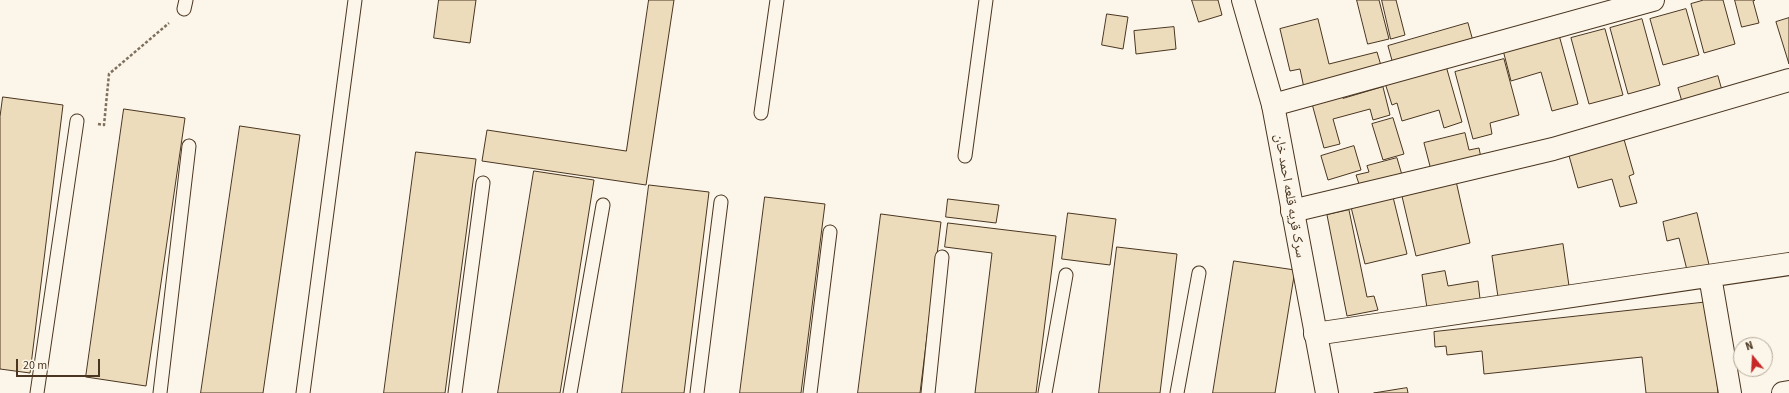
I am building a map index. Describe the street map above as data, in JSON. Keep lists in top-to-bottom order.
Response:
{
  "streets": {
    "street": ["سرک قریه قلعه احمد خان"]
  },
  "scale_bar": "20 m",
  "north": "top"
}
